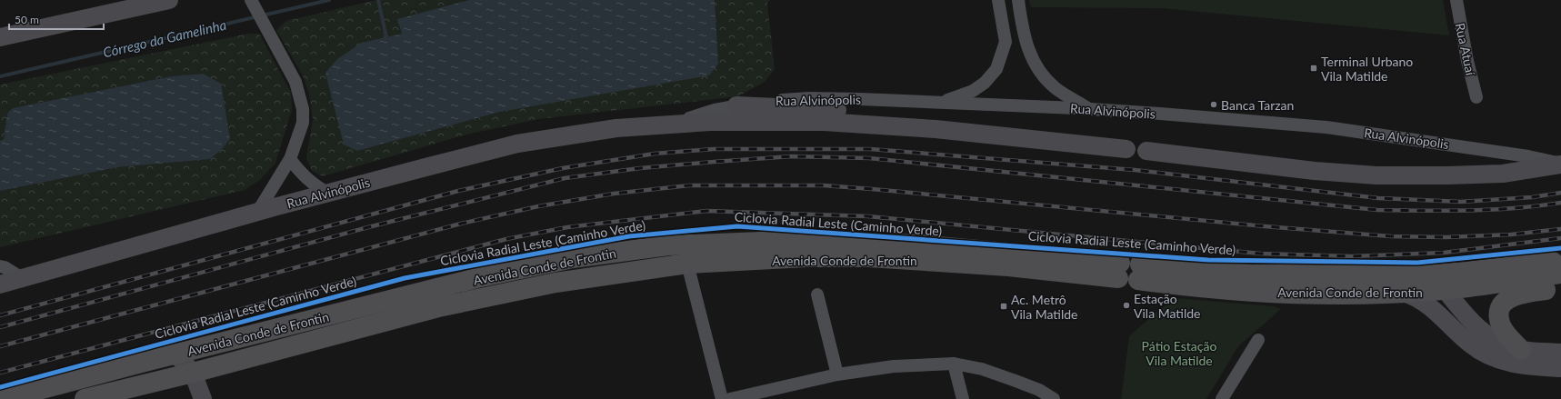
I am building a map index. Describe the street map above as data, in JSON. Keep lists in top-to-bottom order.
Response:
{
  "streets": {
    "highway": ["Avenida Conde de Frontin"],
    "street": ["Rua Atuaí", "Rua Alvinópolis"],
    "cycle path": ["Ciclovia Radial Leste (Caminho Verde)"]
  },
  "water": ["Córrego da Gamelinha"],
  "parks": ["Pátio Estação Vila Matilde"],
  "places": {
    "transit": ["Terminal Urbano Vila Matilde", "Ac. Metrô Vila Matilde"],
    "other": ["Banca Tarzan", "Estação Vila Matilde"]
  },
  "scale_bar": "50 m"
}
